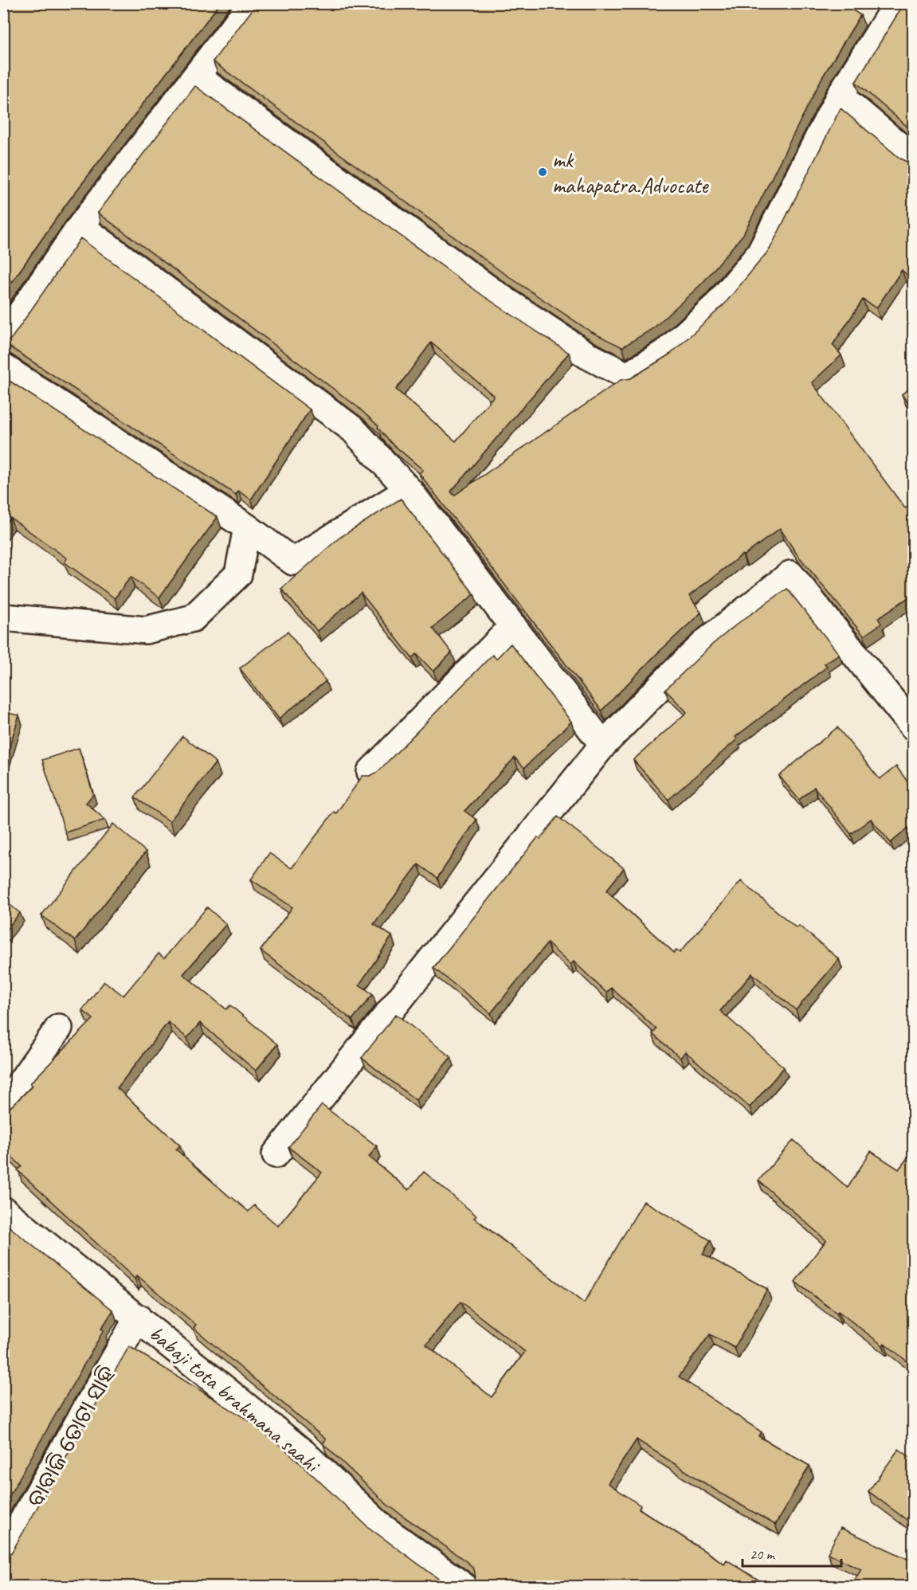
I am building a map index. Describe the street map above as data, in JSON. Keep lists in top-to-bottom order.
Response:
{
  "streets": {
    "street": ["babaji tota brahmana saahi", "ବାବାଜି ତୋଟା ସାହି"]
  },
  "crossings": [
    ["babaji tota brahmana saahi", "ବାବାଜି ତୋଟା ସାହି"]
  ],
  "places": ["mk mahapatra.Advocate"],
  "scale_bar": "20 m"
}
